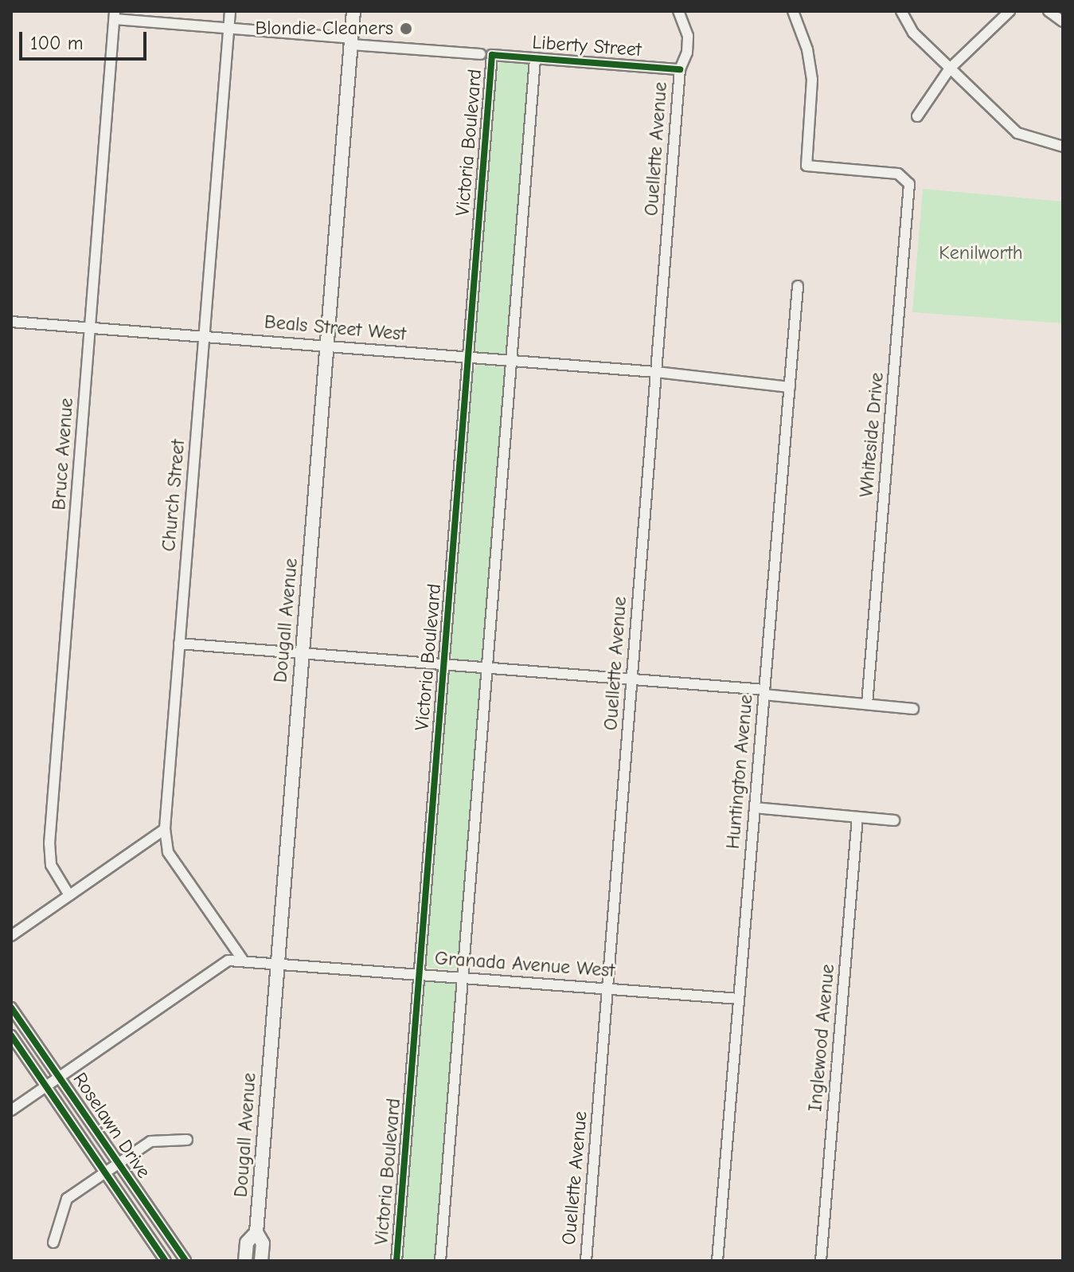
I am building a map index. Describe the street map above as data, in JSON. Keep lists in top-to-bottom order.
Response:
{
  "streets": {
    "main road": ["Dougall Avenue"],
    "street": [
      "Liberty Street",
      "Victoria Boulevard",
      "Ouellette Avenue",
      "Beals Street West",
      "Whiteside Drive",
      "Bruce Avenue",
      "Church Street",
      "Huntington Avenue",
      "Granada Avenue West",
      "Inglewood Avenue",
      "Roselawn Drive"
    ]
  },
  "crossings": [
    ["Liberty Street", "Victoria Boulevard"],
    ["Liberty Street", "Ouellette Avenue"],
    ["Liberty Street", "Bruce Avenue"],
    ["Liberty Street", "Church Street"],
    ["Liberty Street", "Dougall Avenue"],
    ["Victoria Boulevard", "Beals Street West"],
    ["Victoria Boulevard", "Granada Avenue West"],
    ["Ouellette Avenue", "Beals Street West"],
    ["Ouellette Avenue", "Granada Avenue West"],
    ["Beals Street West", "Bruce Avenue"],
    ["Beals Street West", "Church Street"],
    ["Beals Street West", "Dougall Avenue"],
    ["Beals Street West", "Huntington Avenue"],
    ["Church Street", "Granada Avenue West"],
    ["Dougall Avenue", "Granada Avenue West"],
    ["Huntington Avenue", "Granada Avenue West"],
    ["Granada Avenue West", "Roselawn Drive"]
  ],
  "parks": ["Kenilworth"],
  "places": ["Blondie Cleaners"],
  "scale_bar": "100 m"
}
